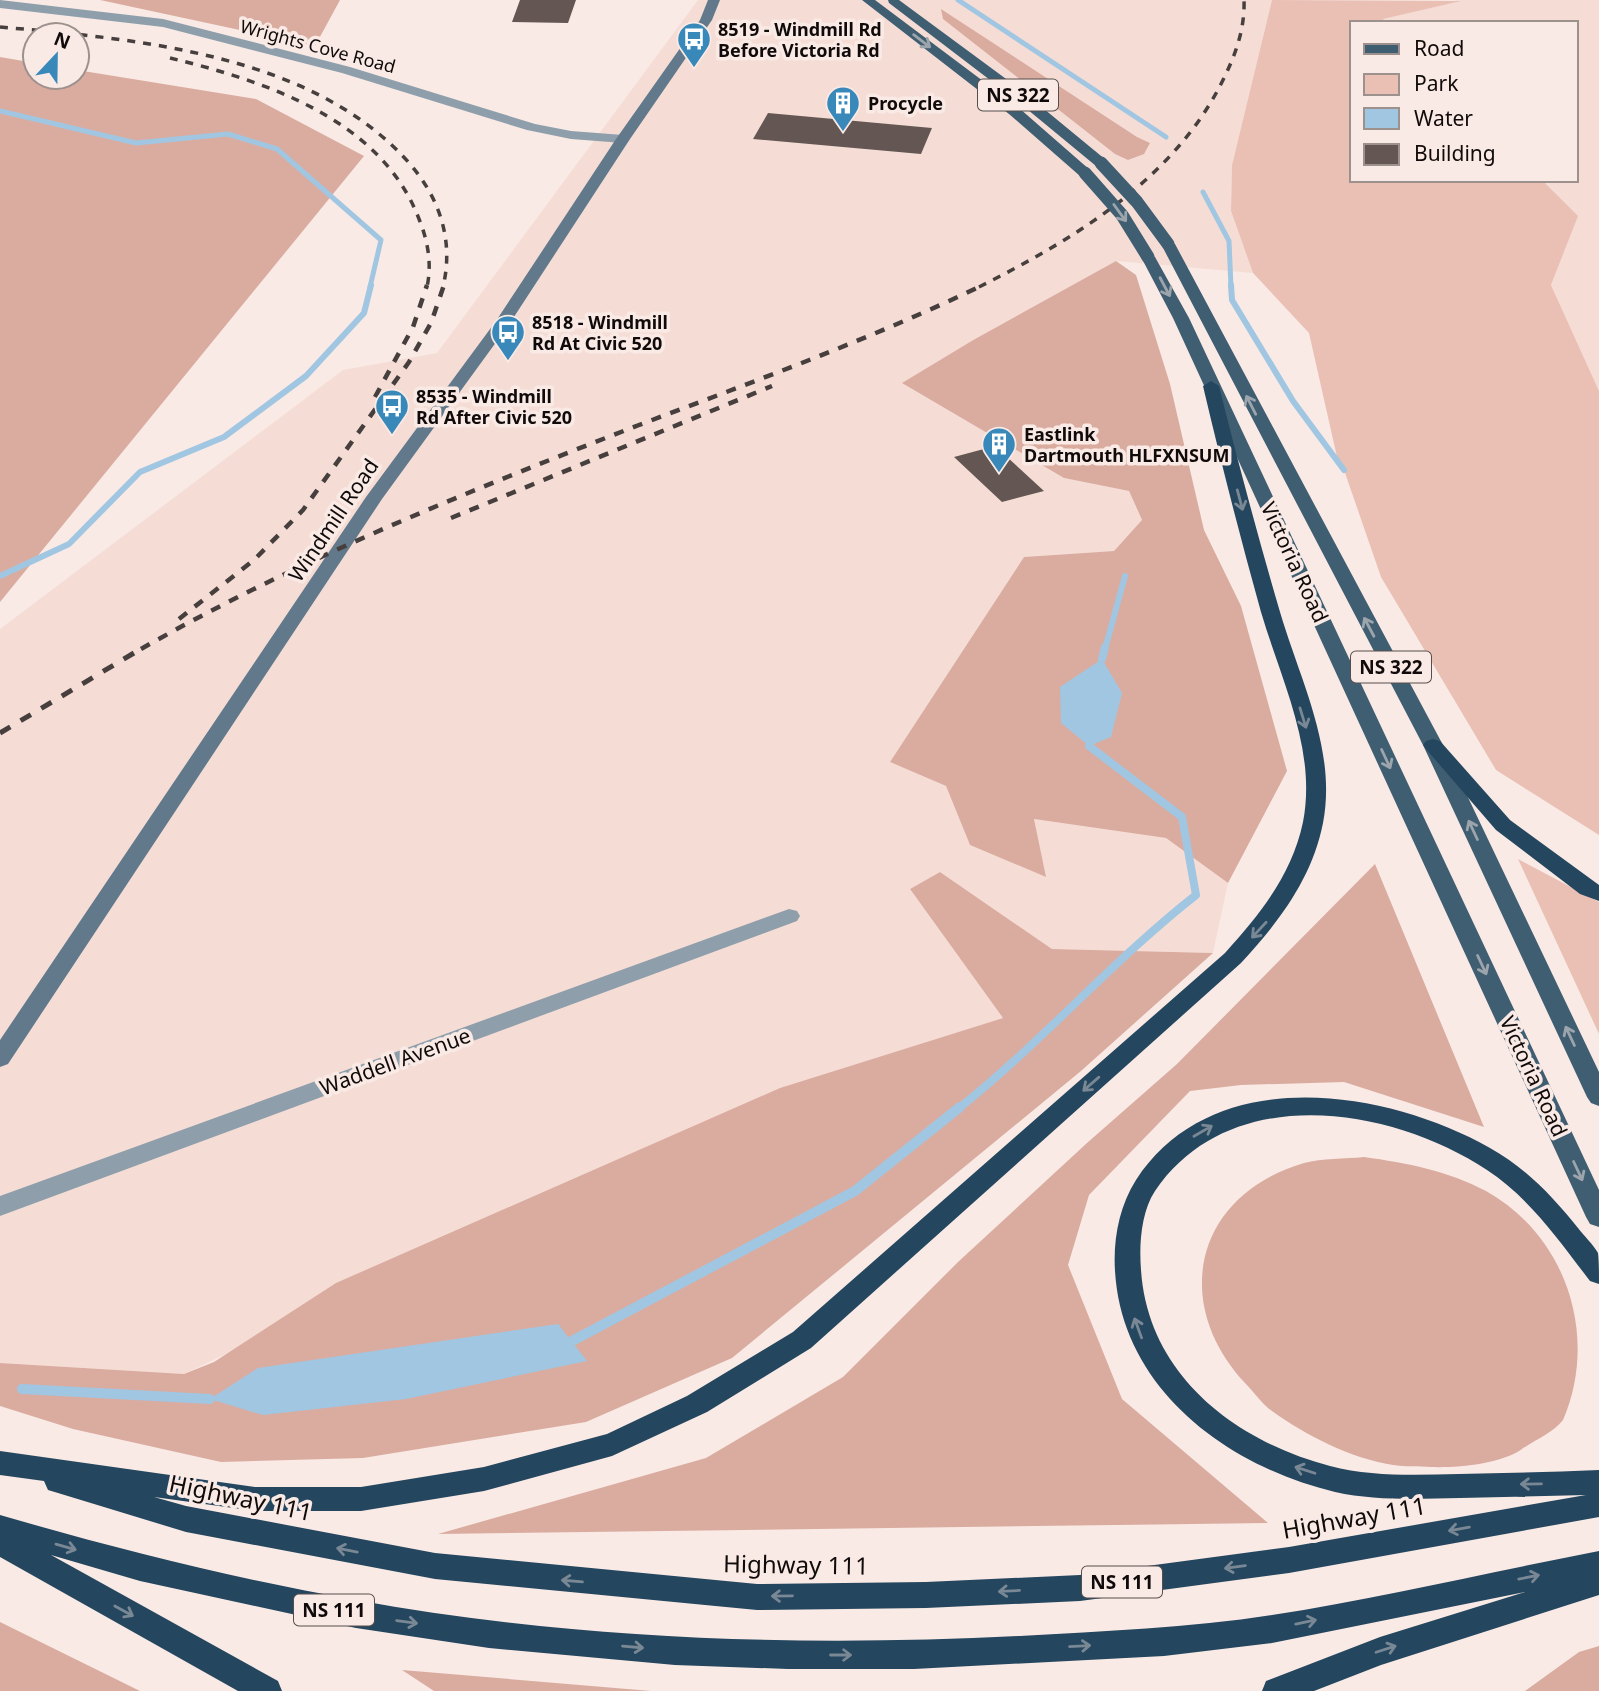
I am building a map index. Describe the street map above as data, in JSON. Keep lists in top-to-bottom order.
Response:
{
  "streets": {
    "highway": ["Highway 111", "NS 111"],
    "main road": ["NS 322", "Windmill Road", "Victoria Road"],
    "street": ["Wrights Cove Road", "Waddell Avenue"]
  },
  "crossings": [
    ["Wrights Cove Road", "Windmill Road"]
  ],
  "places": {
    "bus stop": ["8519 - Windmill Rd Before Victoria Rd", "8518 - Windmill Rd At Civic 520", "8535 - Windmill Rd After Civic 520"],
    "building": ["Procycle", "Eastlink Dartmouth HLFXNSUM"]
  },
  "legend": [
    "Road",
    "Park",
    "Water",
    "Building"
  ],
  "north": "top"
}
